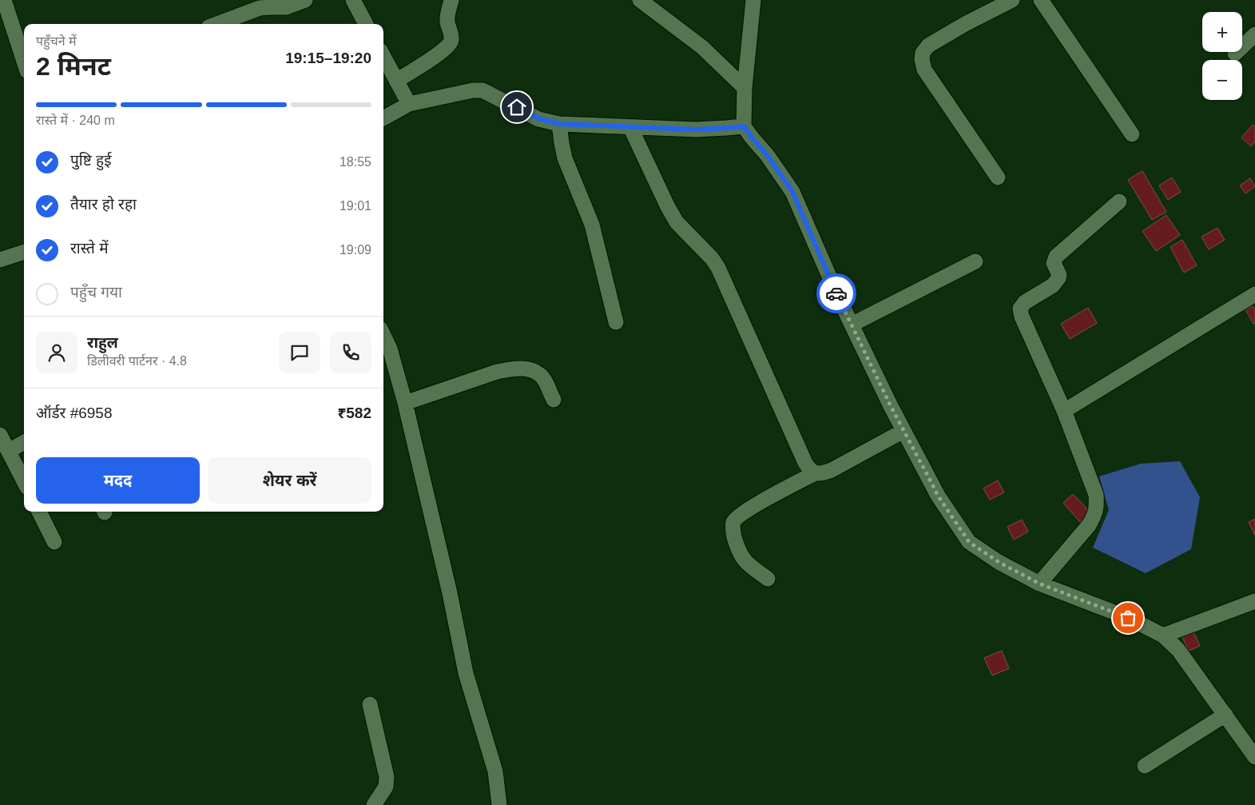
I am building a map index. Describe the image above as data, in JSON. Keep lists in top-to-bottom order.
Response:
{
  "page": {
    "map_buttons": ["+", "−"],
    "heading": ["2 मिनट", "पहुँचने में", "19:15–19:20"],
    "panel": [
      "राहुल",
      "डिलीवरी पार्टनर · 4.8",
      "ऑर्डर #6958",
      "₹582"
    ],
    "bar": "रास्ते में · 240 m",
    "list": [
      ["पुष्टि हुई", "18:55"],
      ["तैयार हो रहा", "19:01"],
      ["रास्ते में", "19:09"],
      "पहुँच गया"
    ],
    "buttons": ["मदद", "शेयर करें"]
  }
}
